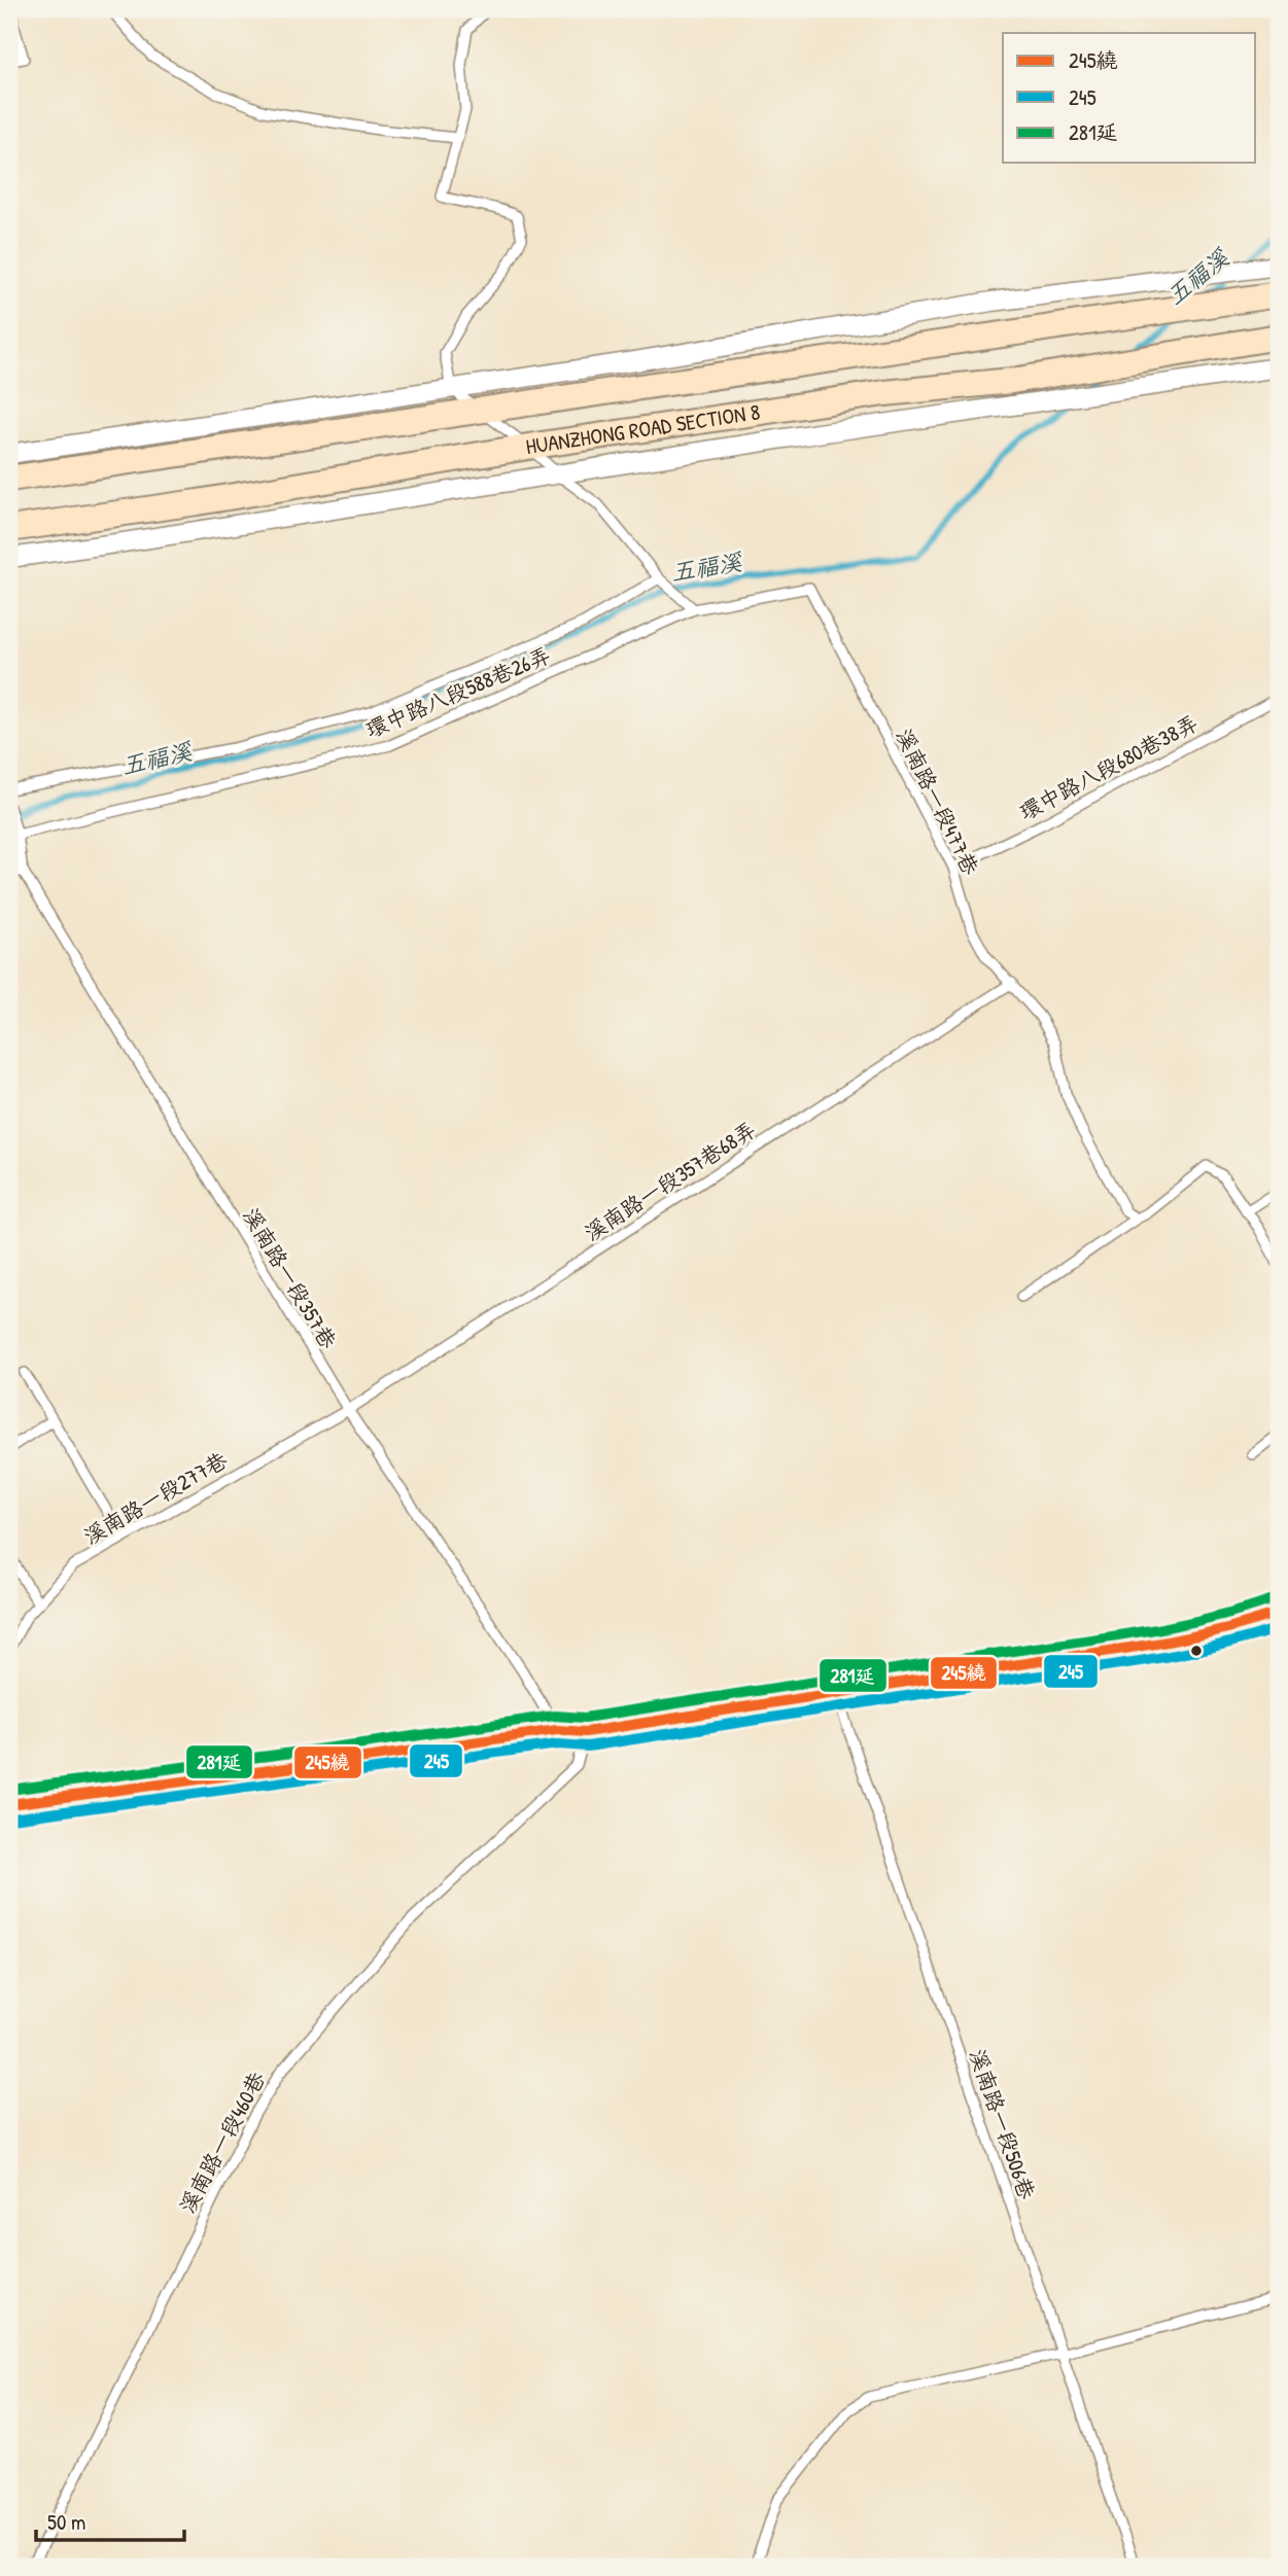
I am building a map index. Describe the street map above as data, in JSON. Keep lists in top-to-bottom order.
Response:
{
  "streets": {
    "street": ["HUANZHONG ROAD SECTION 8"],
    "lane": [
      "環中路八段588巷26弄",
      "環中路八段680巷38弄",
      "溪南路一段477巷",
      "溪南路一段357巷68弄",
      "溪南路一段357巷",
      "溪南路一段277巷",
      "溪南路一段506巷",
      "溪南路一段460巷"
    ]
  },
  "crossings": [
    ["環中路八段588巷26弄", "溪南路一段477巷"],
    ["環中路八段588巷26弄", "溪南路一段357巷"],
    ["環中路八段680巷38弄", "溪南路一段477巷"],
    ["溪南路一段477巷", "溪南路一段357巷68弄"],
    ["溪南路一段357巷68弄", "溪南路一段357巷"],
    ["溪南路一段357巷68弄", "溪南路一段277巷"],
    ["溪南路一段357巷", "溪南路一段277巷"]
  ],
  "water": ["五福溪"],
  "lines": ["transit line 281延", "transit line 245繞", "transit line 245"],
  "legend": ["245繞", "245", "281延"],
  "scale_bar": "50 m"
}
